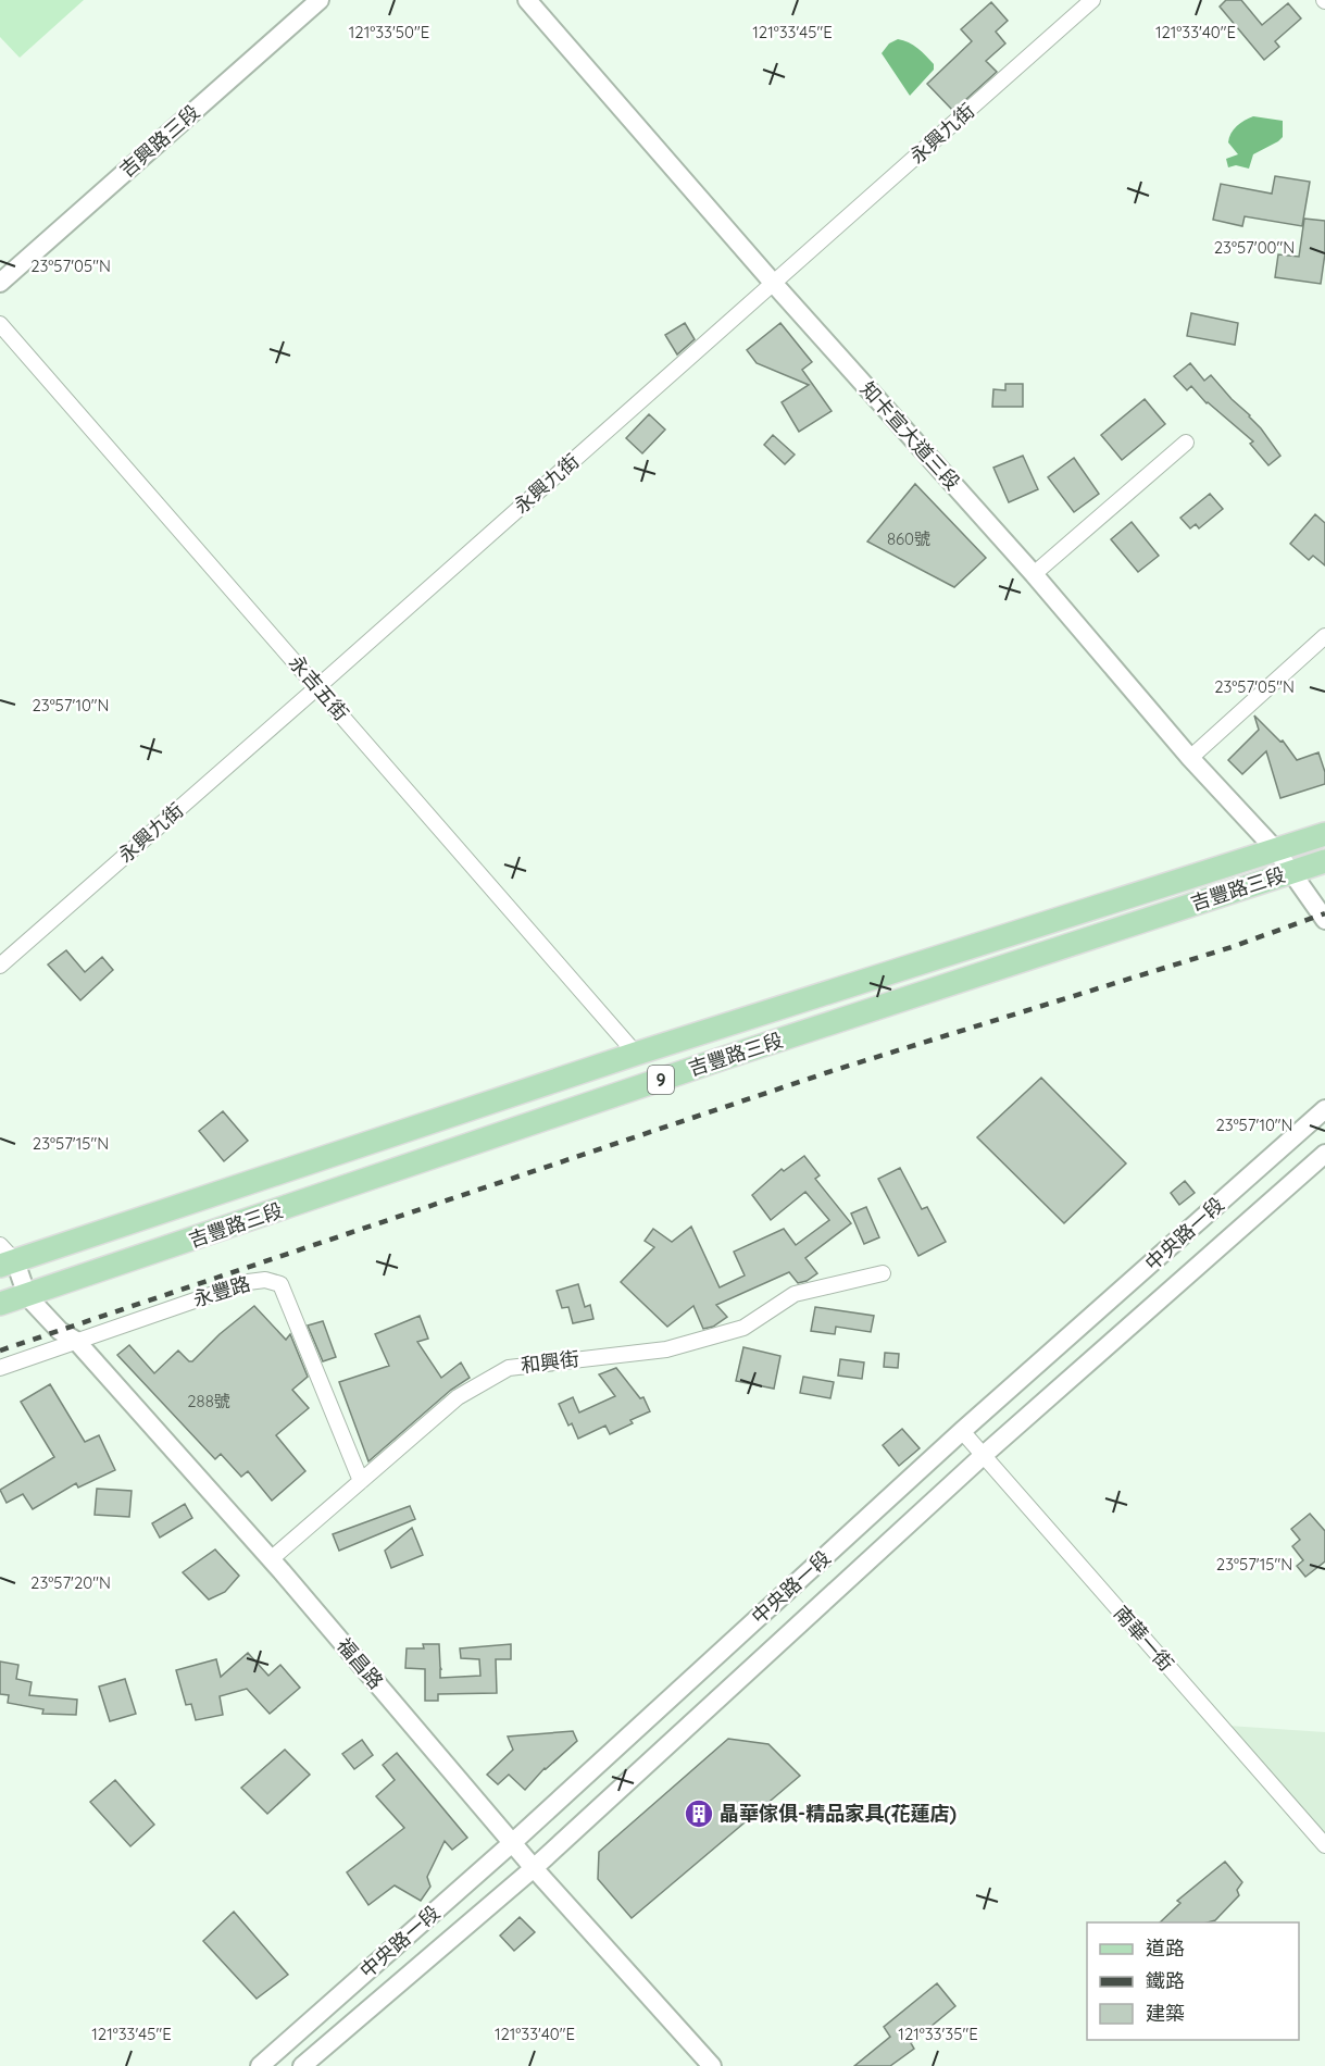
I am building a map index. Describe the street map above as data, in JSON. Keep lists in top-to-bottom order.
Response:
{
  "streets": {
    "main road": ["吉豐路三段", "9"],
    "street": [
      "永興九街",
      "吉興路三段",
      "知卡宣大道三段",
      "永吉五街",
      "中央路一段",
      "永豐路",
      "和興街",
      "南華一街",
      "福昌路"
    ]
  },
  "crossings": [
    ["永興九街", "知卡宣大道三段"],
    ["永興九街", "永吉五街"],
    ["知卡宣大道三段", "吉豐路三段"],
    ["永吉五街", "吉豐路三段"],
    ["吉豐路三段", "福昌路"],
    ["中央路一段", "南華一街"],
    ["中央路一段", "福昌路"],
    ["永豐路", "和興街"],
    ["永豐路", "福昌路"],
    ["和興街", "福昌路"]
  ],
  "places": {
    "building": ["晶華傢俱-精品家具(花蓮店)"]
  },
  "house_numbers": ["860號", "288號"],
  "legend": ["道路", "鐵路", "建築"],
  "coordinates": [
    "121°33'50\"E",
    "121°33'45\"E",
    "121°33'40\"E",
    "23°57'00\"N",
    "23°57'05\"N",
    "23°57'10\"N",
    "23°57'15\"N",
    "23°57'20\"N",
    "121°33'35\"E"
  ]
}
